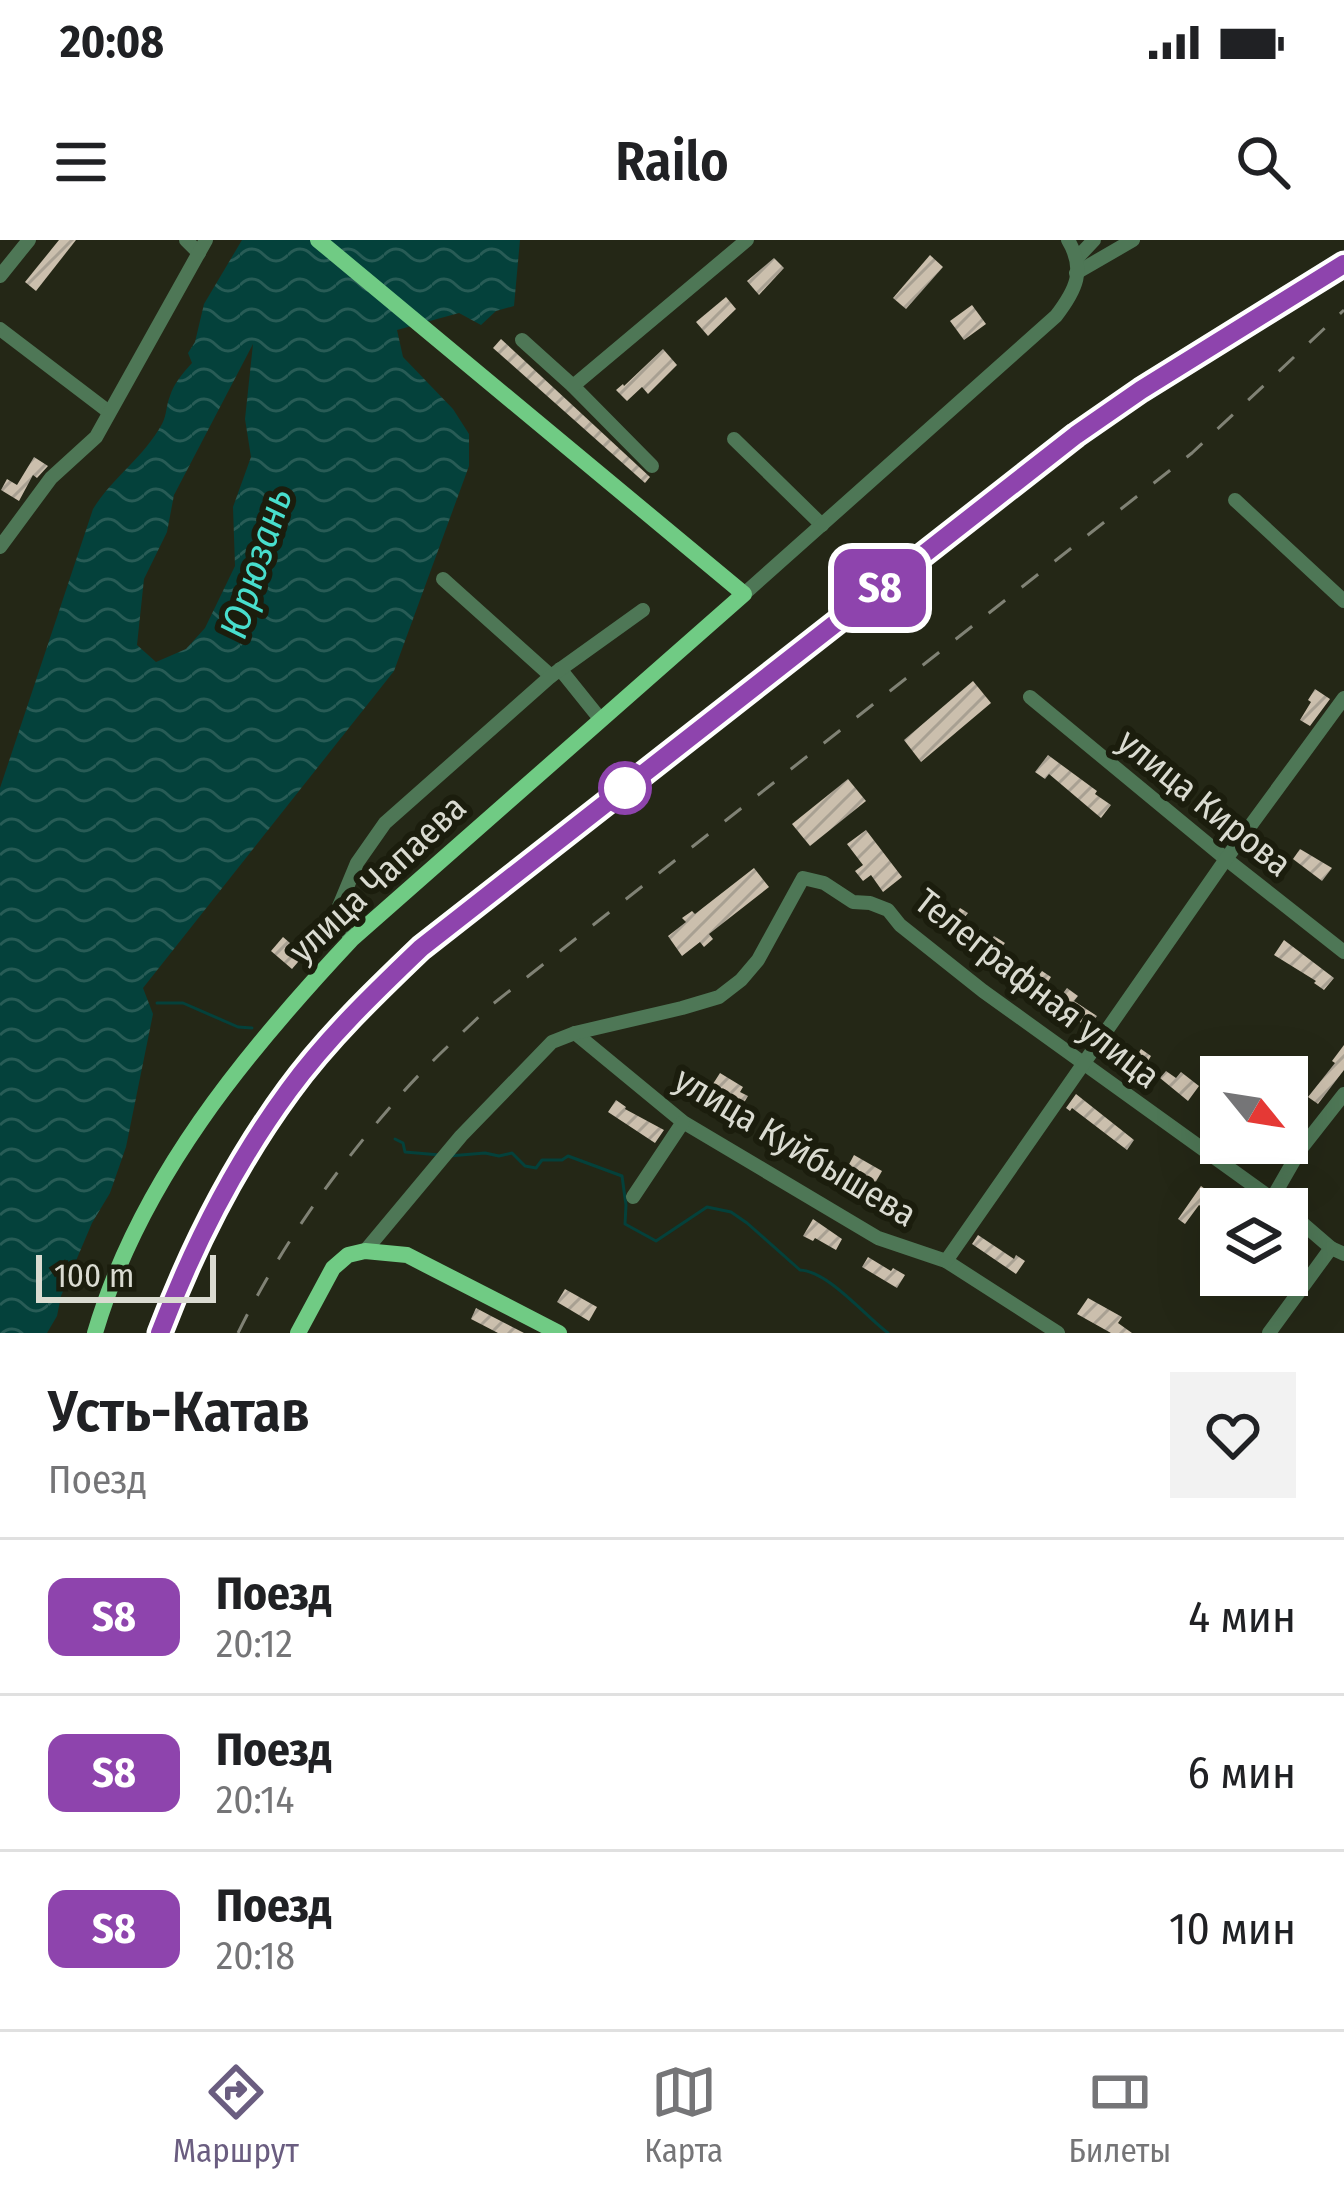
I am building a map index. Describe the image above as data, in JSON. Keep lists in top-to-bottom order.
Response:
{
  "streets": {
    "main road": ["улица Чапаева"],
    "street": ["улица Кирова", "Телеграфная улица", "улица Куйбышева"]
  },
  "crossings": [
    ["Телеграфная улица", "улица Куйбышева"]
  ],
  "water": ["Юрюзань"],
  "scale_bar": "100 m",
  "north": "bottom right",
  "page": {
    "status": "20:08",
    "header": "Railo",
    "on_map": "S8",
    "scale": "100 m",
    "heading": ["Усть-Катав", "Поезд"],
    "list": [
      {
        "mark": "S8",
        "name": "Поезд",
        "note": "20:12",
        "value": "4 мин"
      },
      {
        "mark": "S8",
        "name": "Поезд",
        "note": "20:14",
        "value": "6 мин"
      },
      {
        "mark": "S8",
        "name": "Поезд",
        "note": "20:18",
        "value": "10 мин"
      }
    ],
    "tabs": ["Маршрут", "Карта", "Билеты"]
  }
}
